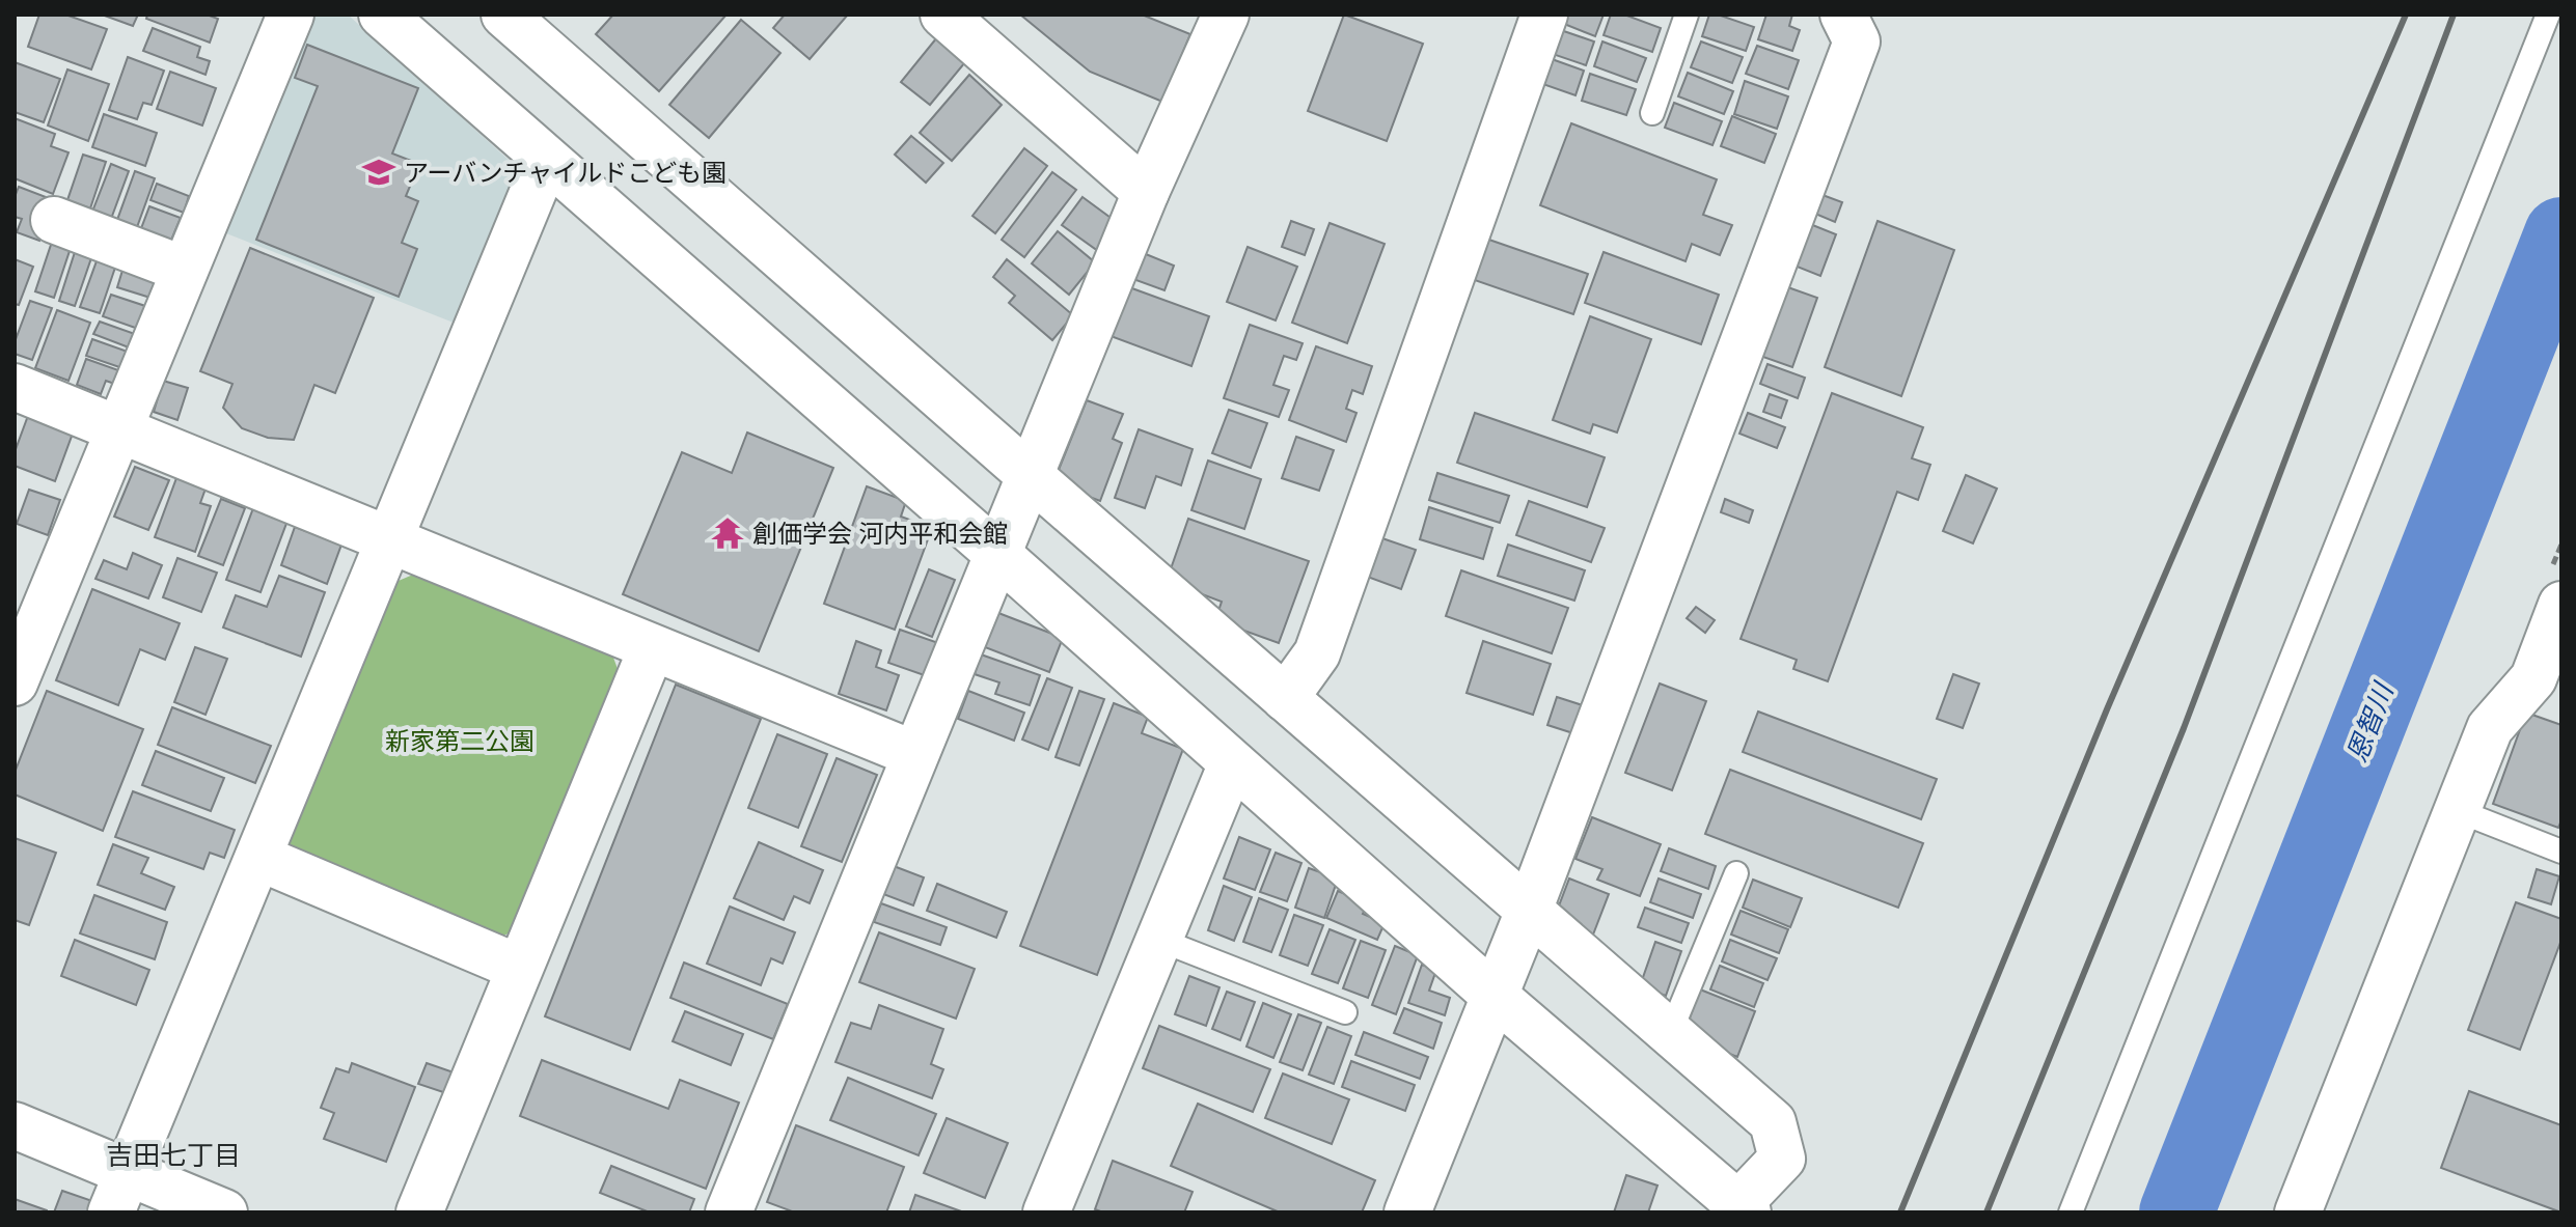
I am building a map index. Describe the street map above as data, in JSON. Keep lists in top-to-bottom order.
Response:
{
  "districts": ["吉田七丁目"],
  "water": ["恩智川"],
  "parks": ["新家第二公園"],
  "places": {
    "school or university": ["アーバンチャイルドこども園"],
    "temple": ["創価学会 河内平和会館"]
  }
}
